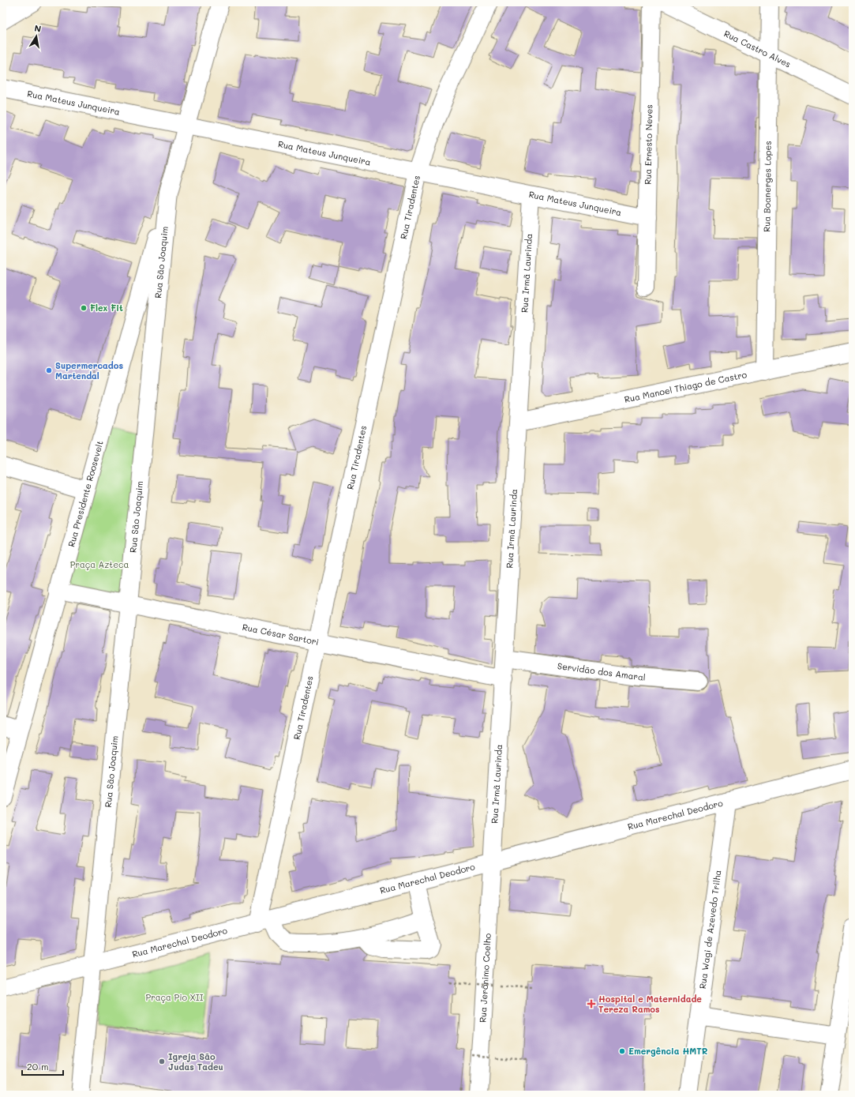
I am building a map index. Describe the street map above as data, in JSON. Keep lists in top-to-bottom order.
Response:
{
  "streets": {
    "street": [
      "Rua Castro Alves",
      "Rua Mateus Junqueira",
      "Rua Ernesto Neves",
      "Rua Boanerges Lopes",
      "Rua Tiradentes",
      "Rua São Joaquim",
      "Rua Irmã Laurinda",
      "Rua Manoel Thiago de Castro",
      "Rua Presidente Roosevelt",
      "Rua César Sartori",
      "Servidão dos Amaral",
      "Rua Marechal Deodoro",
      "Rua Wagi de Azevedo Trilha",
      "Rua Jerônimo Coelho"
    ]
  },
  "crossings": [
    ["Rua Castro Alves", "Rua Boanerges Lopes"],
    ["Rua Mateus Junqueira", "Rua Ernesto Neves"],
    ["Rua Mateus Junqueira", "Rua Tiradentes"],
    ["Rua Mateus Junqueira", "Rua São Joaquim"],
    ["Rua Mateus Junqueira", "Rua Irmã Laurinda"],
    ["Rua Boanerges Lopes", "Rua Manoel Thiago de Castro"],
    ["Rua Tiradentes", "Rua César Sartori"],
    ["Rua Tiradentes", "Rua Marechal Deodoro"],
    ["Rua São Joaquim", "Rua Presidente Roosevelt"],
    ["Rua São Joaquim", "Rua César Sartori"],
    ["Rua São Joaquim", "Rua Marechal Deodoro"],
    ["Rua Irmã Laurinda", "Rua Manoel Thiago de Castro"],
    ["Rua Irmã Laurinda", "Rua César Sartori"],
    ["Rua Irmã Laurinda", "Servidão dos Amaral"],
    ["Rua Irmã Laurinda", "Rua Marechal Deodoro"],
    ["Rua Irmã Laurinda", "Rua Jerônimo Coelho"],
    ["Rua Presidente Roosevelt", "Rua César Sartori"],
    ["Rua Marechal Deodoro", "Rua Wagi de Azevedo Trilha"],
    ["Rua Marechal Deodoro", "Rua Jerônimo Coelho"]
  ],
  "parks": ["Praça Azteca", "Praça Pio XII"],
  "places": {
    "other": [
      "Flex Fit",
      "Supermercados Martendal",
      "Emergência HMTR",
      "Igreja São Judas Tadeu"
    ],
    "health": ["Hospital e Maternidade Tereza Ramos"]
  },
  "scale_bar": "20 m",
  "north": "top"
}
